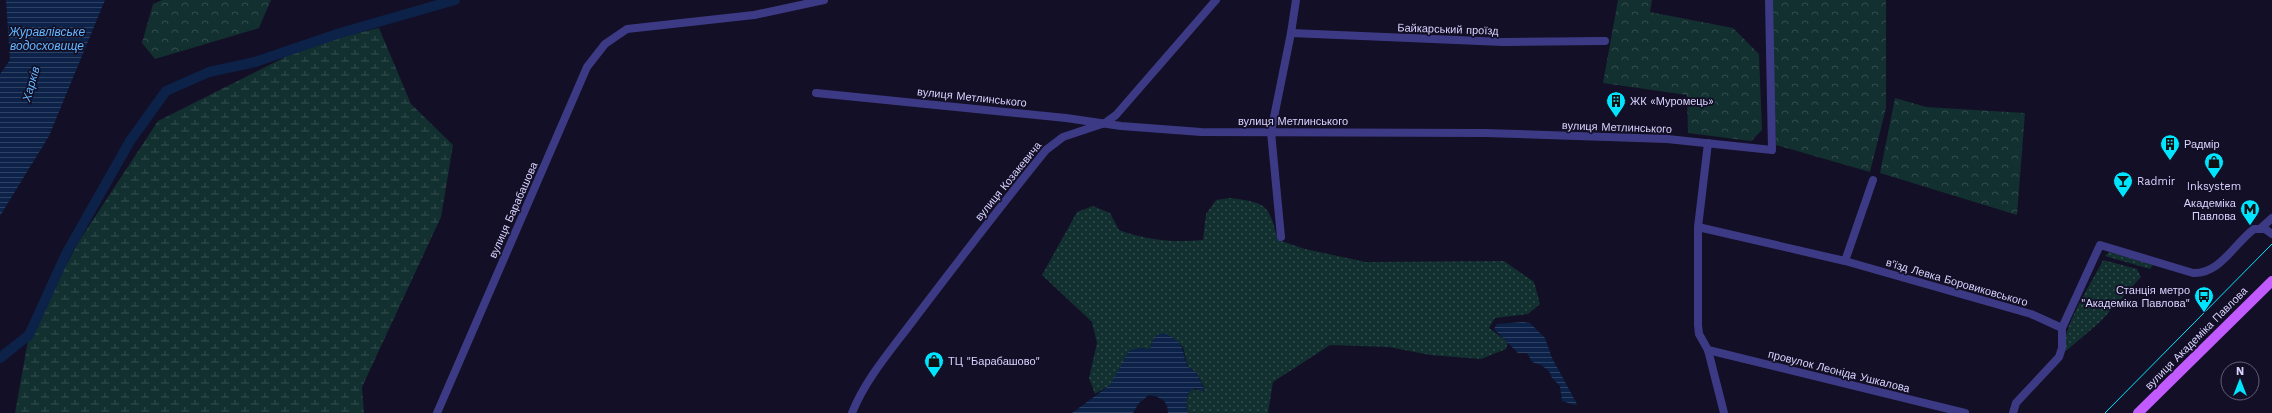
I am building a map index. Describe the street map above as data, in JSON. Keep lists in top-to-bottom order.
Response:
{
  "streets": {
    "main road": ["вулиця Академіка Павлова"],
    "street": [
      "Байкарський проїзд",
      "вулиця Метлинського",
      "вулиця Козакевича",
      "вулиця Барабашова",
      "в'їзд Левка Боровиковського",
      "провулок Леоніда Ушкалова"
    ]
  },
  "crossings": [
    ["вулиця Метлинського", "вулиця Козакевича"]
  ],
  "water": ["Журавлівське водосховище", "Харків"],
  "places": {
    "building": ["ЖК «Муромець»", "Радмір"],
    "shop": ["Inksystem", "ТЦ \"Барабашово\""],
    "bar": ["Radmir"],
    "metro station": ["Академіка Павлова"],
    "bus stop": ["Станція метро \"Академіка Павлова\""]
  },
  "north": "top"
}
